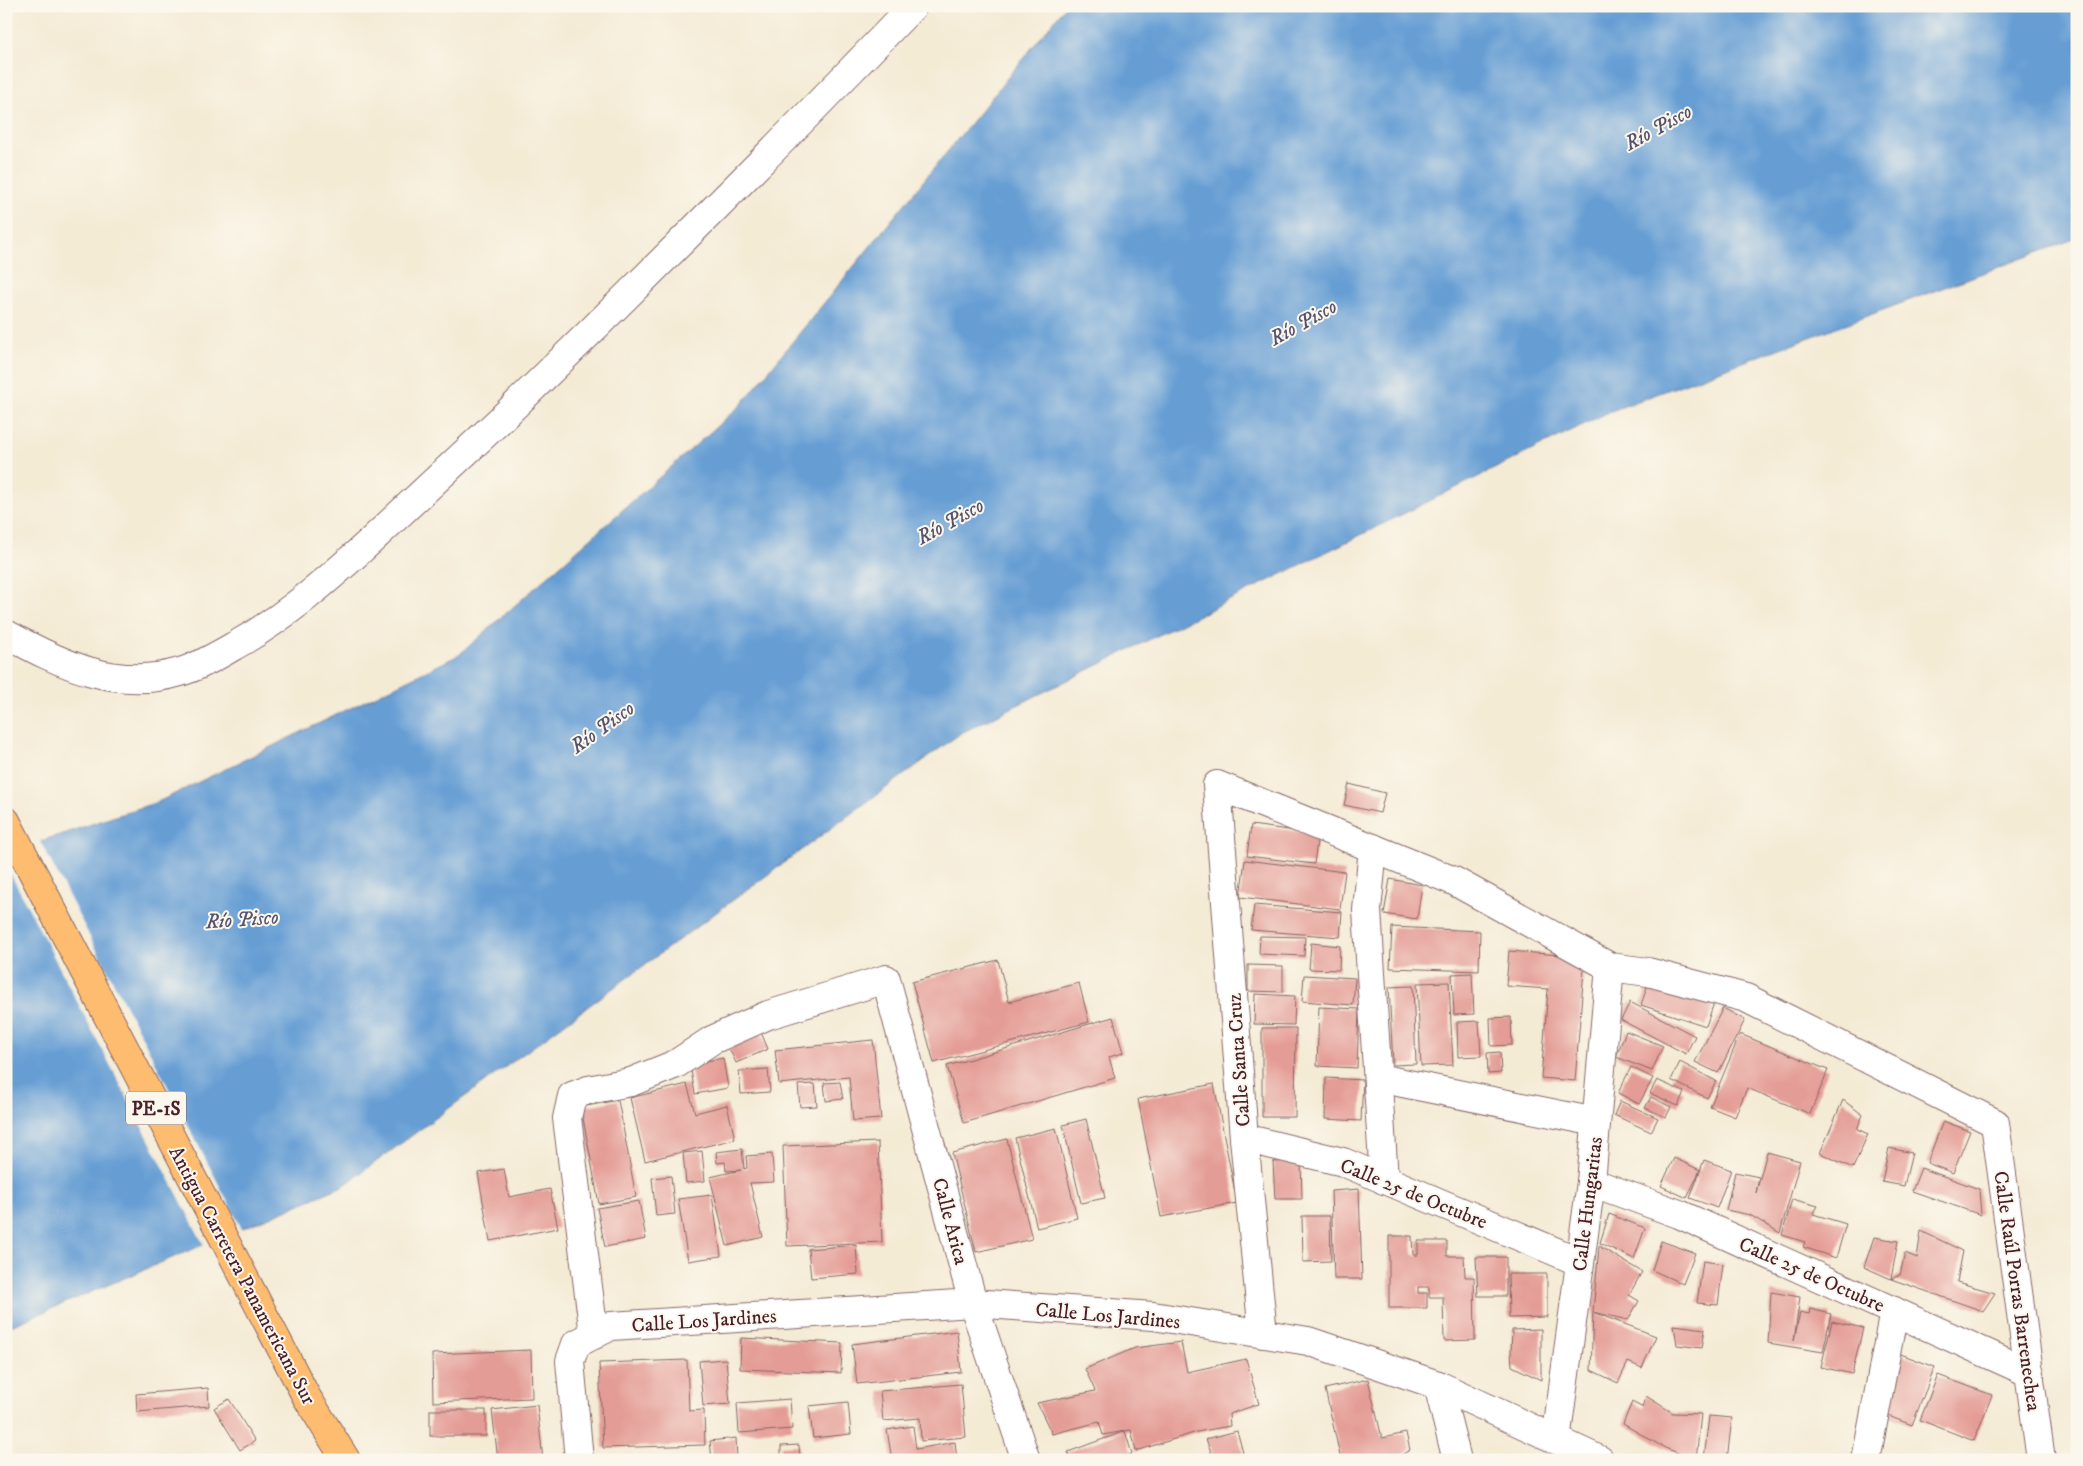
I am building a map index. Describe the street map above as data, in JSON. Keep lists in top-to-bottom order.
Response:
{
  "streets": {
    "highway": ["PE-1S", "Antigua Carretera Panamericana Sur"],
    "street": [
      "Calle Santa Cruz",
      "Calle 25 de Octubre",
      "Calle Hungaritas",
      "Calle Arica",
      "Calle Raúl Porras Barrenechea",
      "Calle Los Jardines"
    ]
  },
  "crossings": [
    ["Calle Santa Cruz", "Calle 25 de Octubre"],
    ["Calle Santa Cruz", "Calle Los Jardines"],
    ["Calle 25 de Octubre", "Calle Hungaritas"],
    ["Calle 25 de Octubre", "Calle Raúl Porras Barrenechea"],
    ["Calle Hungaritas", "Calle Raúl Porras Barrenechea"],
    ["Calle Hungaritas", "Calle Los Jardines"],
    ["Calle Arica", "Calle Los Jardines"]
  ],
  "water": ["Río Pisco"]
}
